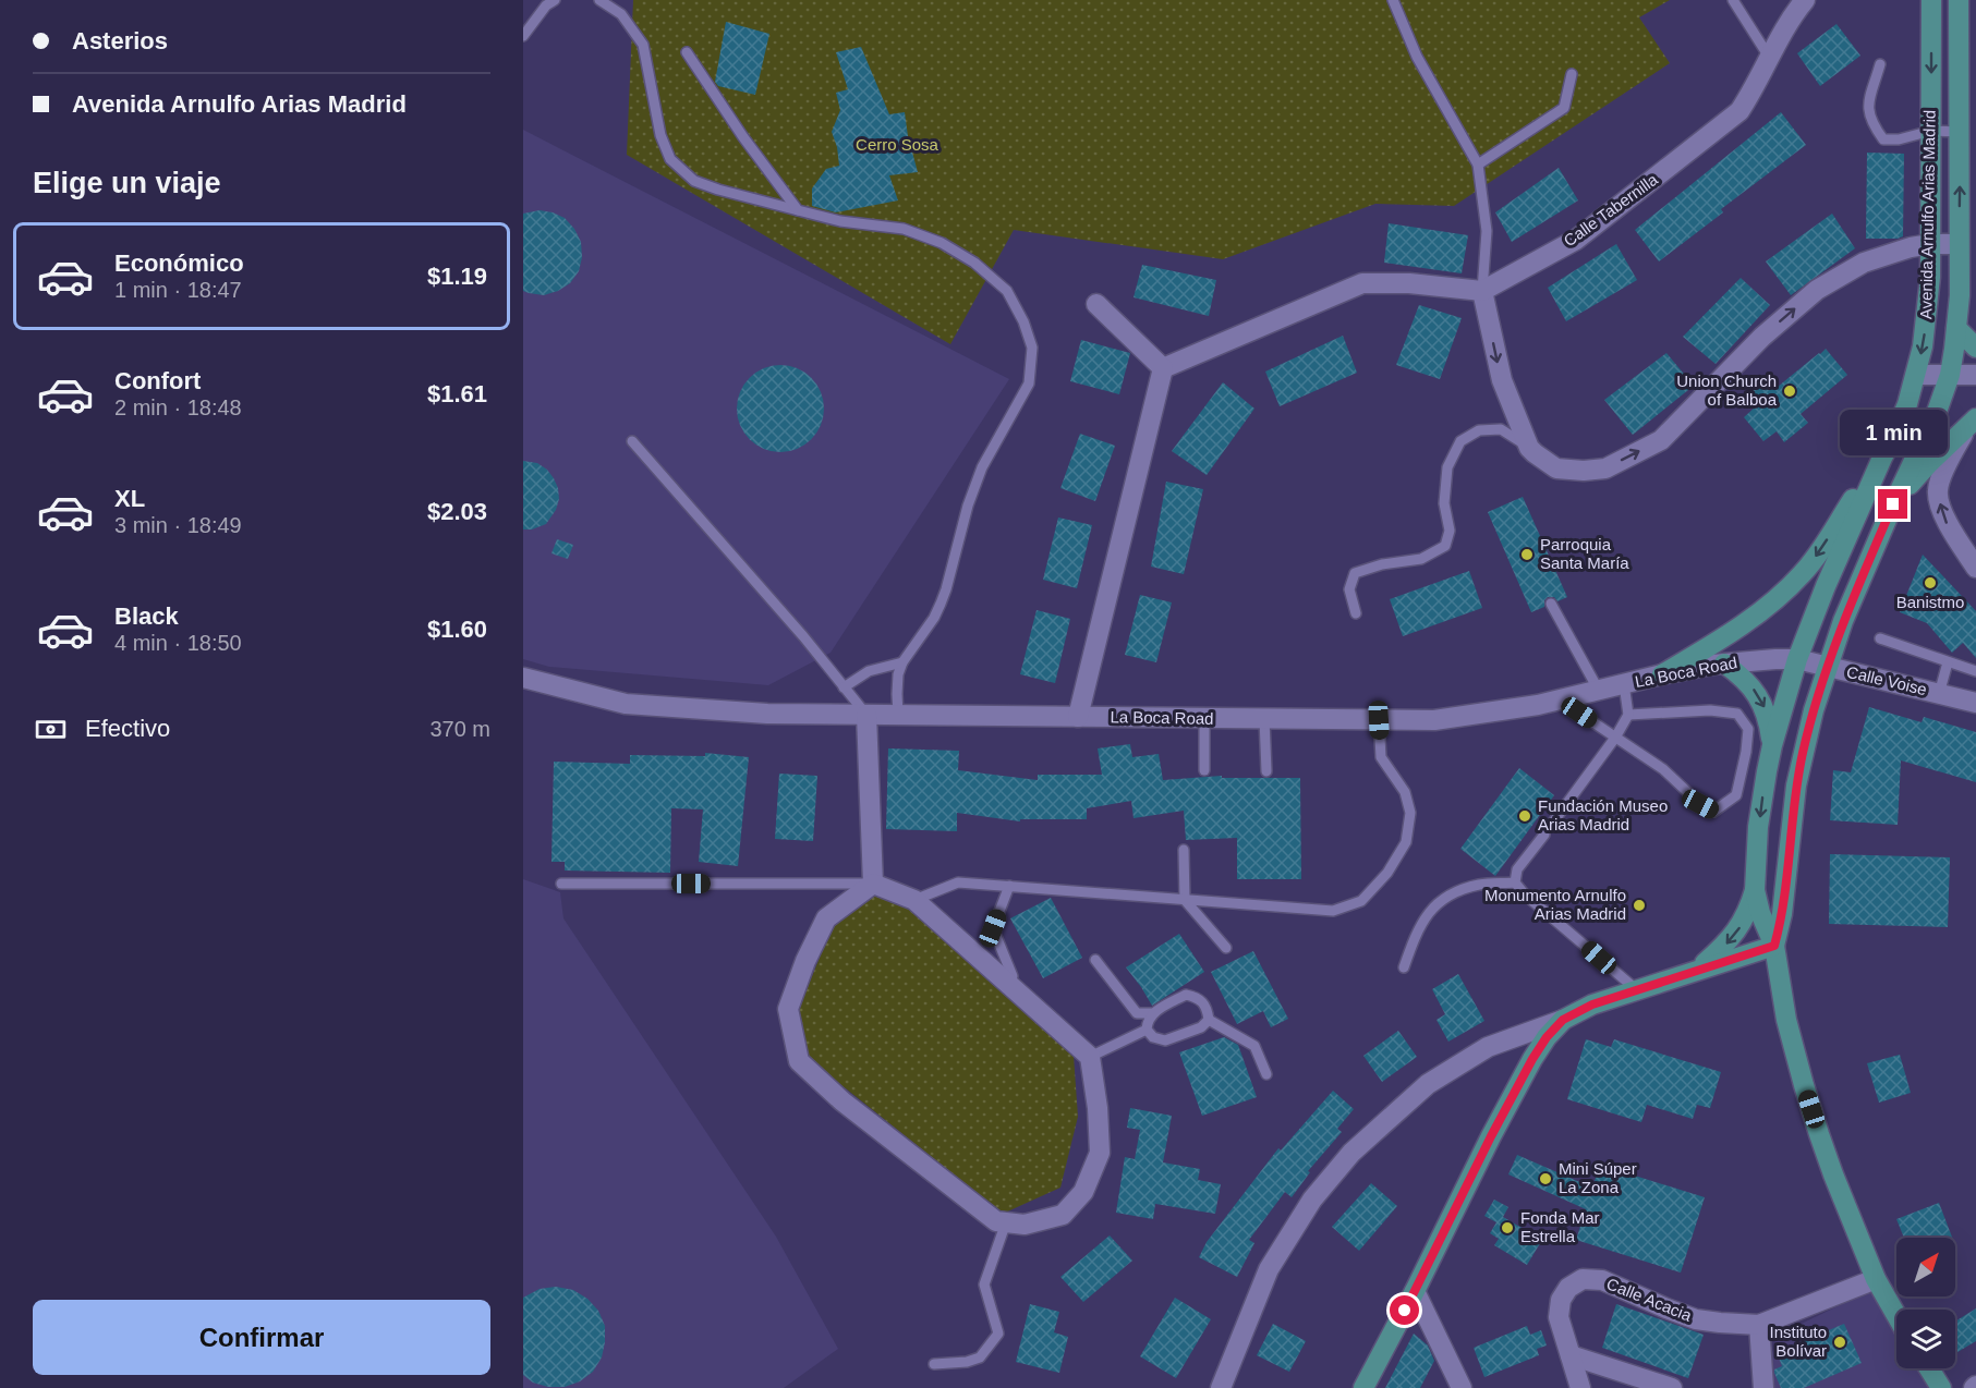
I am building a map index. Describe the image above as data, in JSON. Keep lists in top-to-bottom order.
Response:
{
  "streets": {
    "main road": ["Avenida Arnulfo Arias Madrid"],
    "street": [
      "Calle Tabernilla",
      "La Boca Road",
      "Calle Voise",
      "Calle Acacia"
    ]
  },
  "crossings": [
    ["Avenida Arnulfo Arias Madrid", "La Boca Road"],
    ["Avenida Arnulfo Arias Madrid", "Calle Voise"],
    ["La Boca Road", "Calle Voise"]
  ],
  "parks": ["Cerro Sosa"],
  "places": [
    "Union Church of Balboa",
    "Parroquia Santa María",
    "Banistmo",
    "Fundación Museo Arias Madrid",
    "Monumento Arnulfo Arias Madrid",
    "Mini Súper La Zona",
    "Fonda Mar Estrella",
    "Instituto Bolívar"
  ],
  "north": "top right",
  "page": {
    "banner": ["Asterios", "Avenida Arnulfo Arias Madrid"],
    "heading": "Elige un viaje",
    "list": [
      {
        "name": "Económico",
        "note": "1 min · 18:47",
        "value": "$1.19"
      },
      {
        "name": "Confort",
        "note": "2 min · 18:48",
        "value": "$1.61"
      },
      {
        "name": "XL",
        "note": "3 min · 18:49",
        "value": "$2.03"
      },
      {
        "name": "Black",
        "note": "4 min · 18:50",
        "value": "$1.60"
      }
    ],
    "bubble": "1 min",
    "pay": ["Efectivo", "370 m"],
    "buttons": "Confirmar"
  }
}
